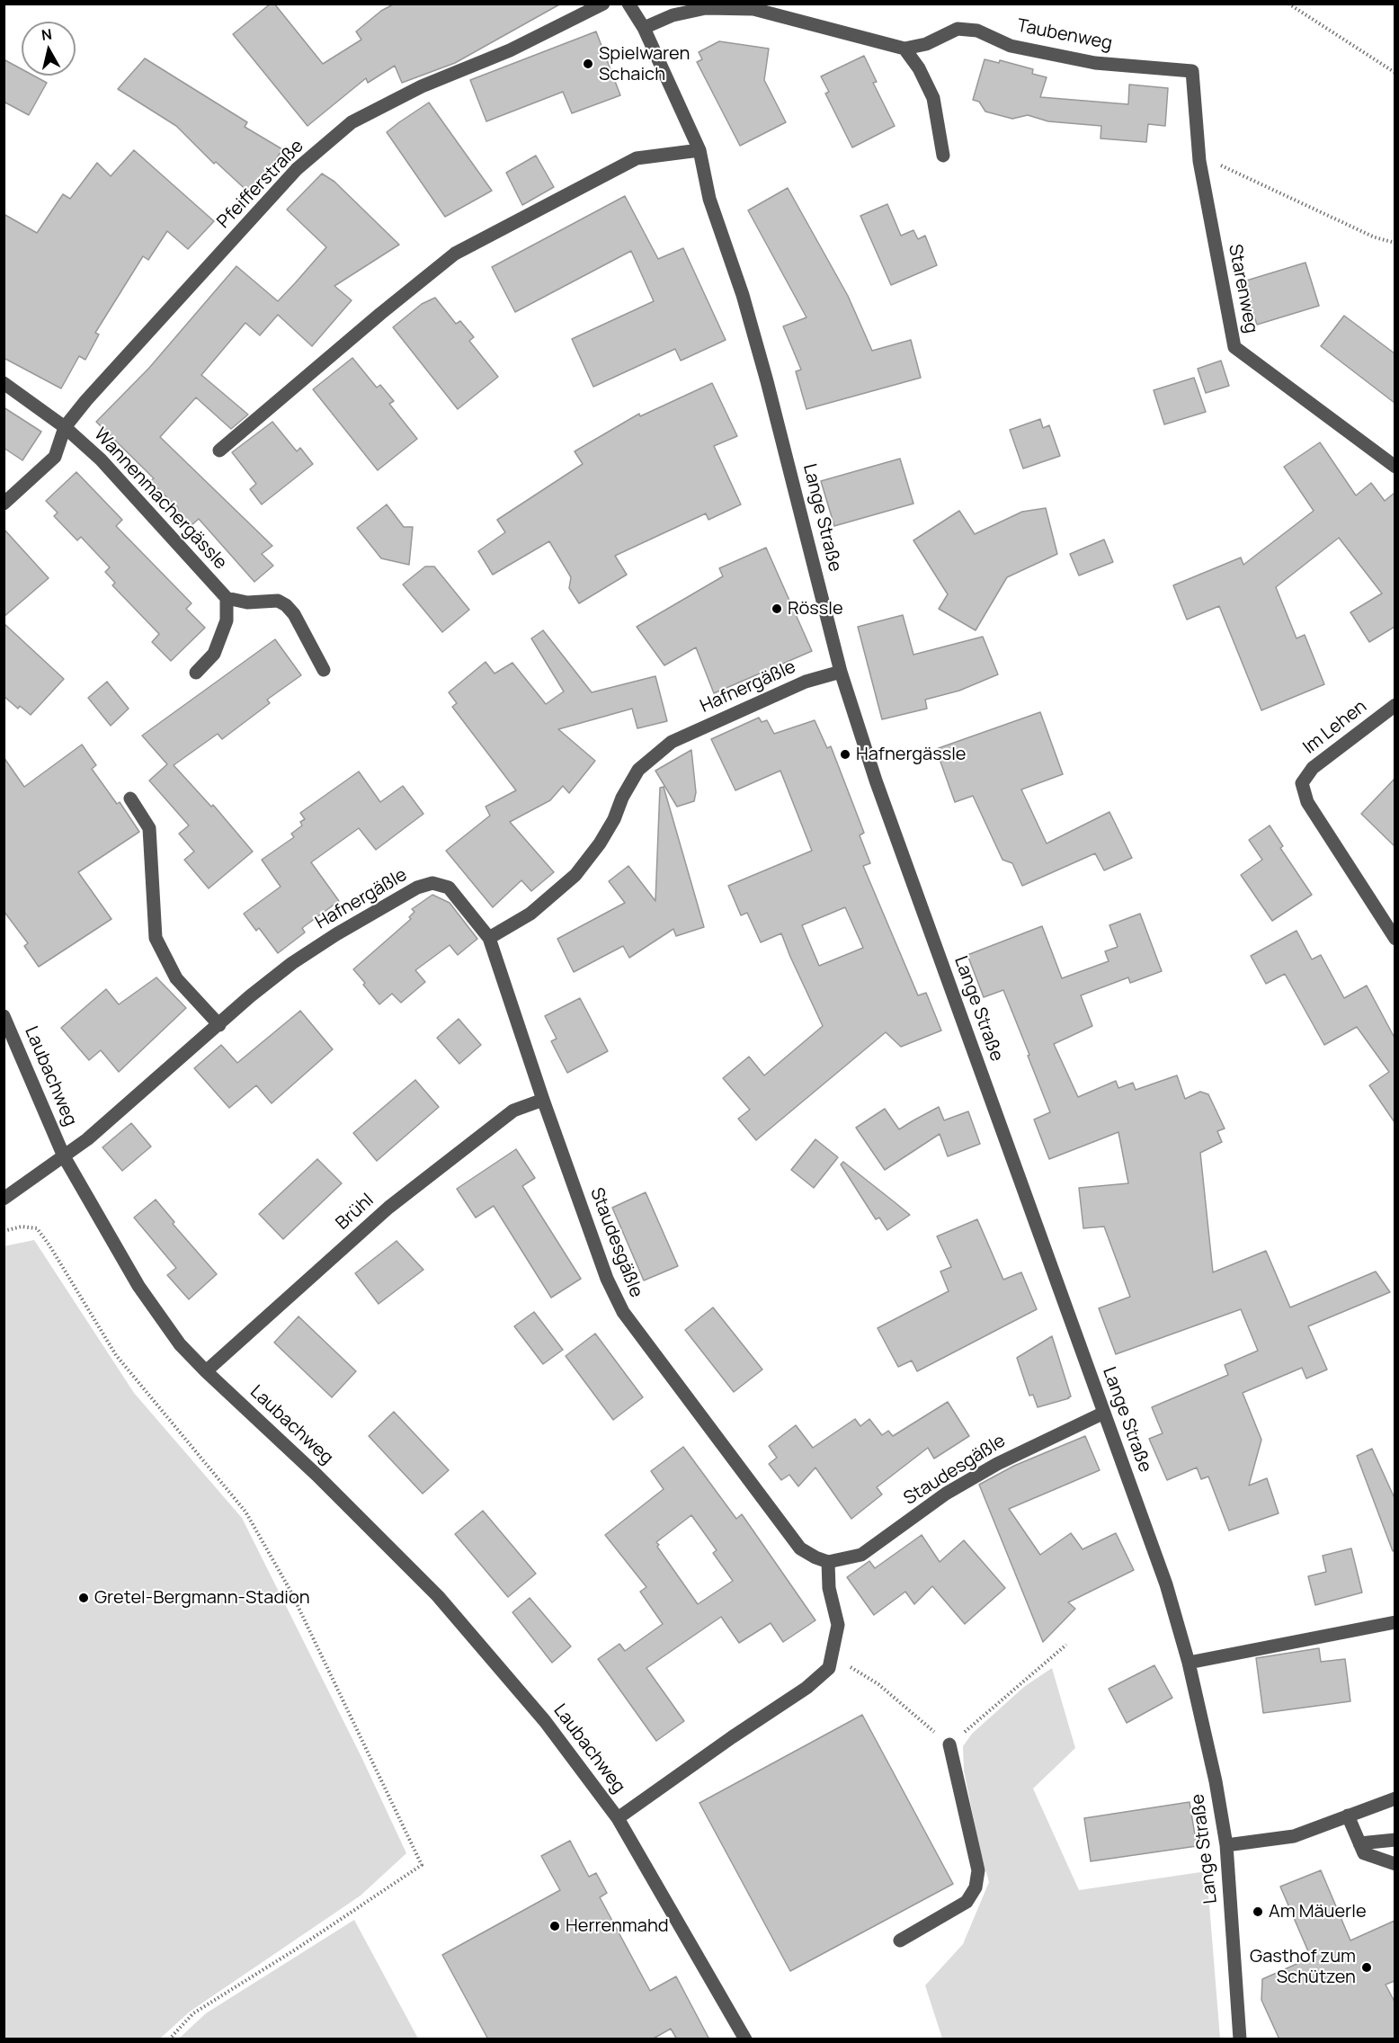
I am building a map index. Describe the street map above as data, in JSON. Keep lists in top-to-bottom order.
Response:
{
  "streets": {
    "street": [
      "Taubenweg",
      "Pfeifferstraße",
      "Starenweg",
      "Wannenmachergässle",
      "Lange Straße",
      "Hafnergäßle",
      "Im Lehen",
      "Laubachweg",
      "Brühl",
      "Staudesgäßle"
    ]
  },
  "crossings": [
    ["Taubenweg", "Starenweg"],
    ["Taubenweg", "Lange Straße"],
    ["Pfeifferstraße", "Wannenmachergässle"],
    ["Lange Straße", "Hafnergäßle"],
    ["Lange Straße", "Staudesgäßle"],
    ["Hafnergäßle", "Laubachweg"],
    ["Hafnergäßle", "Staudesgäßle"],
    ["Laubachweg", "Brühl"],
    ["Brühl", "Staudesgäßle"]
  ],
  "places": [
    "Spielwaren Schaich",
    "Rössle",
    "Hafnergässle",
    "Gretel-Bergmann-Stadion",
    "Am Mäuerle",
    "Herrenmahd",
    "Gasthof zum Schützen"
  ],
  "north": "top"
}
